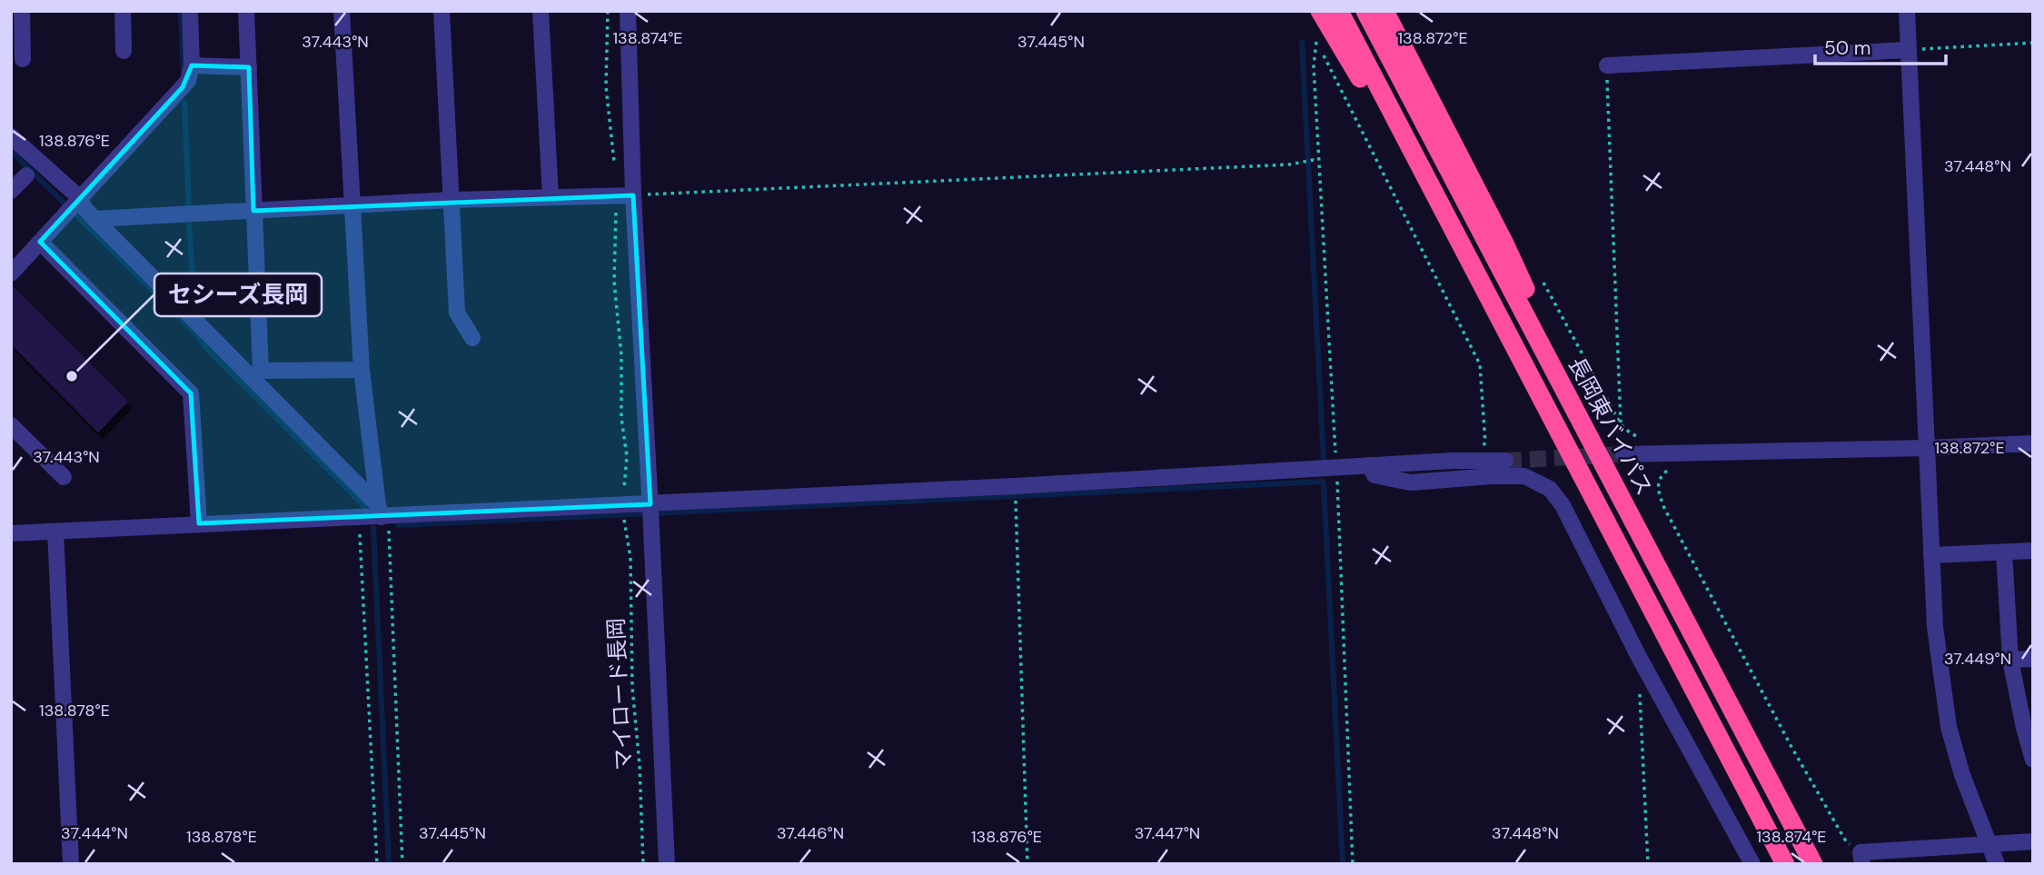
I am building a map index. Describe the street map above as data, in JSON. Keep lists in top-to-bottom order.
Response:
{
  "streets": {
    "highway": ["長岡東バイパス"],
    "path": ["マイロード長岡"]
  },
  "places": ["セシーズ長岡"],
  "scale_bar": "50 m",
  "coordinates": [
    "138.874°E",
    "138.872°E",
    "37.443°N",
    "37.445°N",
    "138.876°E",
    "37.448°N",
    "37.449°N",
    "138.878°E",
    "37.444°N",
    "37.446°N",
    "37.447°N"
  ]
}
